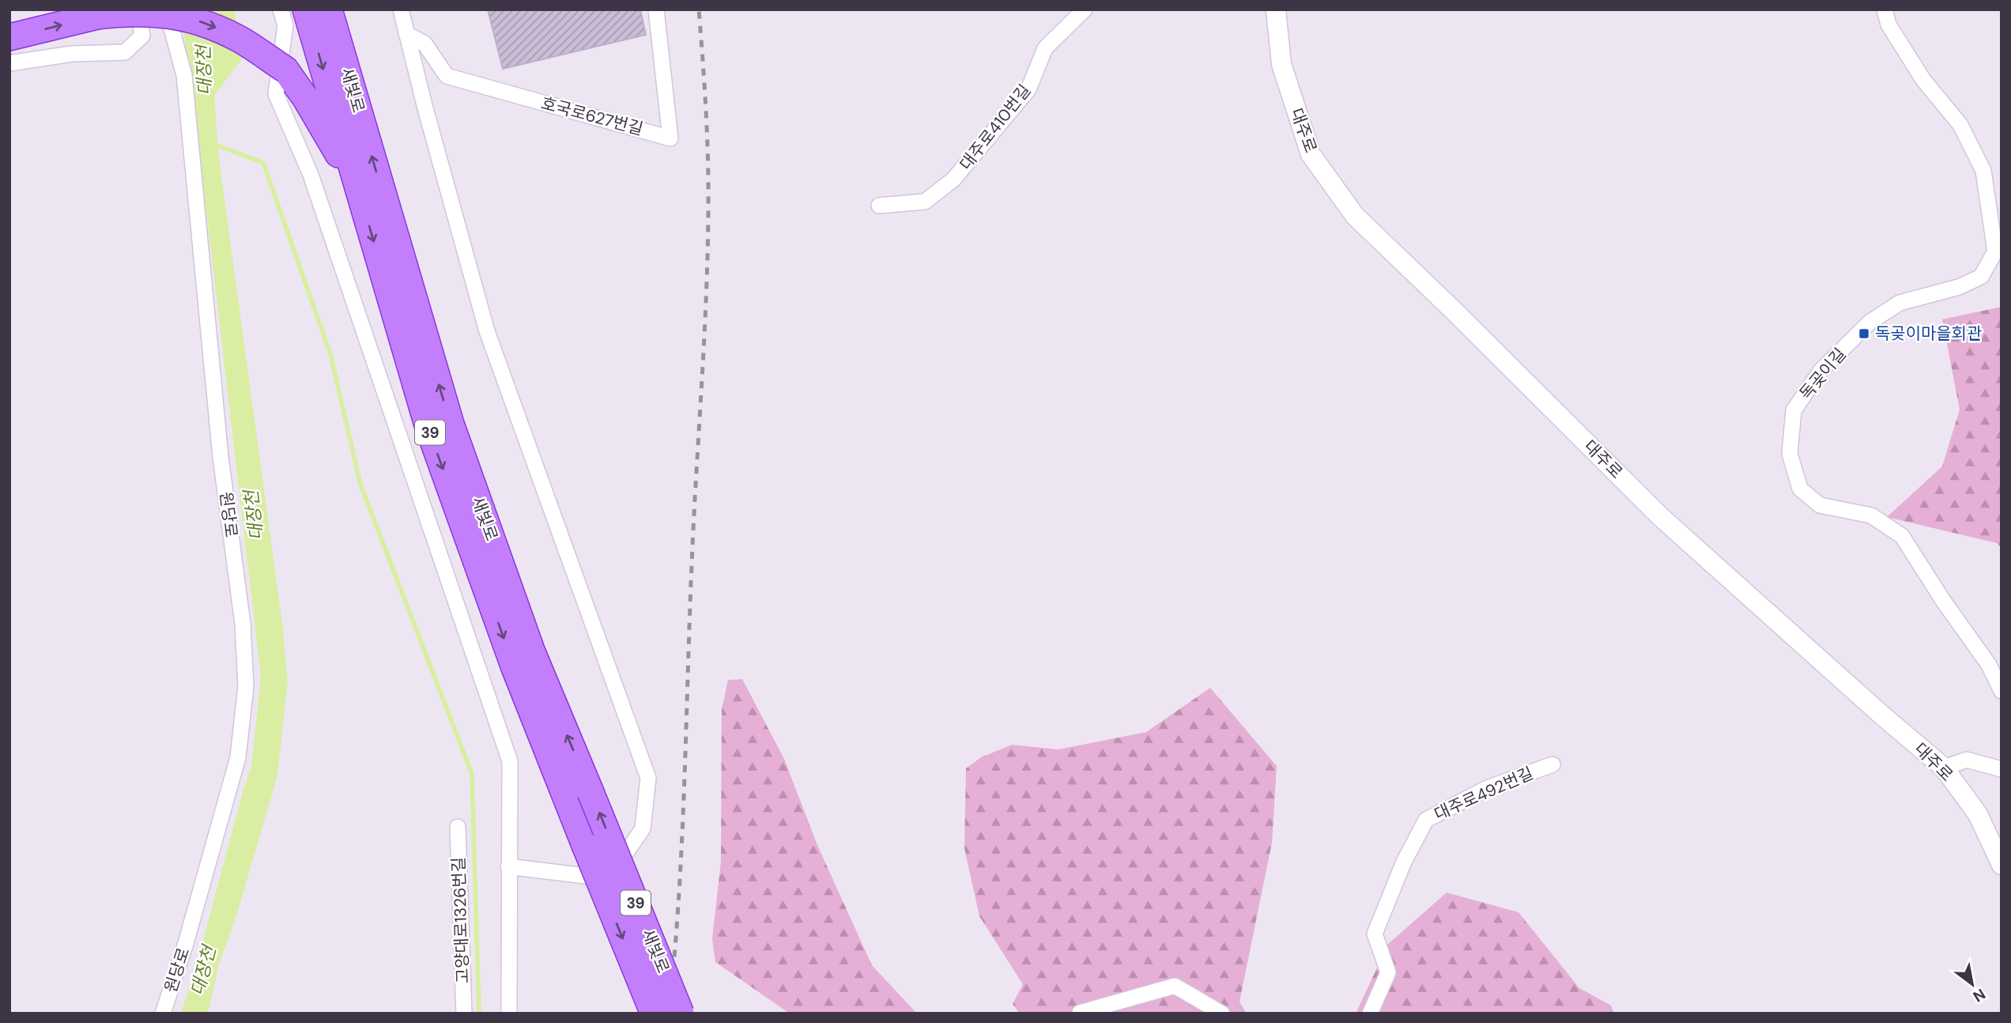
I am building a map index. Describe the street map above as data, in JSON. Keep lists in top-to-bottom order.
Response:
{
  "streets": {
    "highway": ["새빛로", "39"],
    "street": [
      "호국로627번길",
      "대주로410번길",
      "대주로",
      "독곶이길",
      "원당로",
      "대주로492번길",
      "고양대로1326번길"
    ]
  },
  "water": ["대장천"],
  "places": {
    "transit": ["독곶이마을회관"]
  },
  "north": "bottom right"
}
